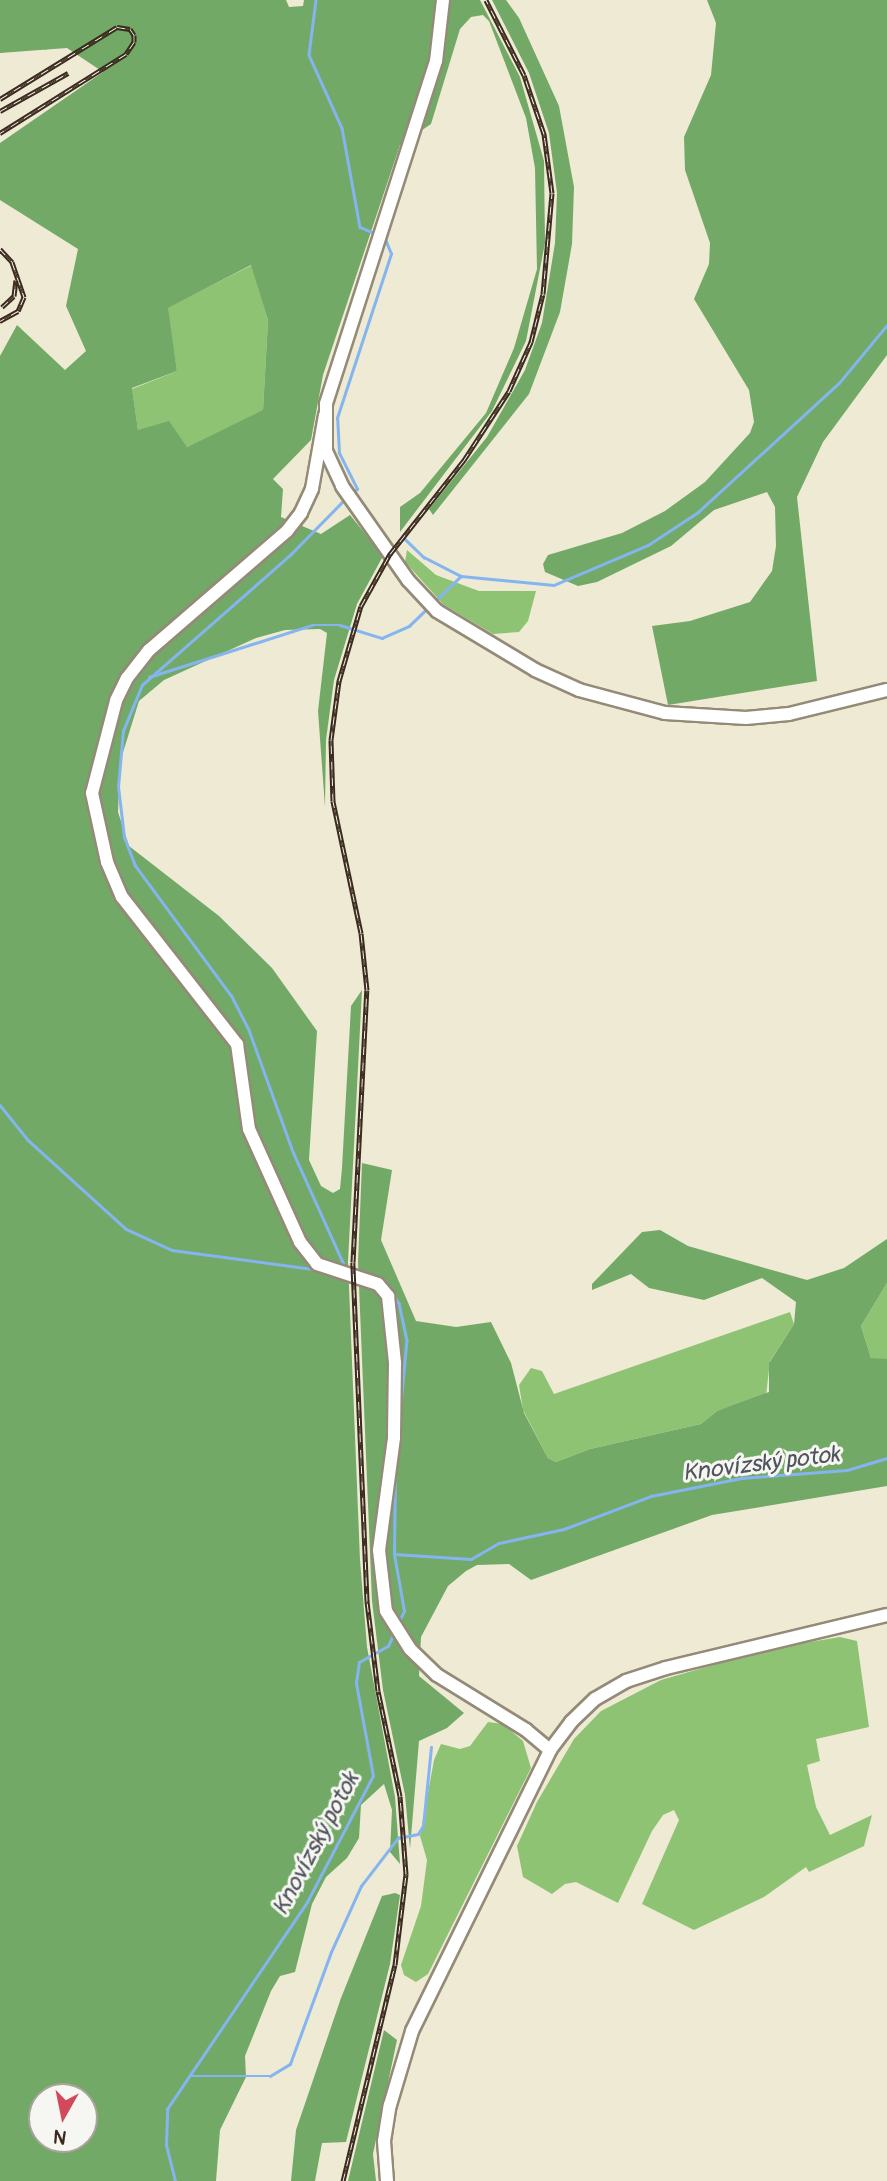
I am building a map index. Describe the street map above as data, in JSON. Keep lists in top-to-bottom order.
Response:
{
  "water": ["Knovízský potok"],
  "north": "bottom"
}
